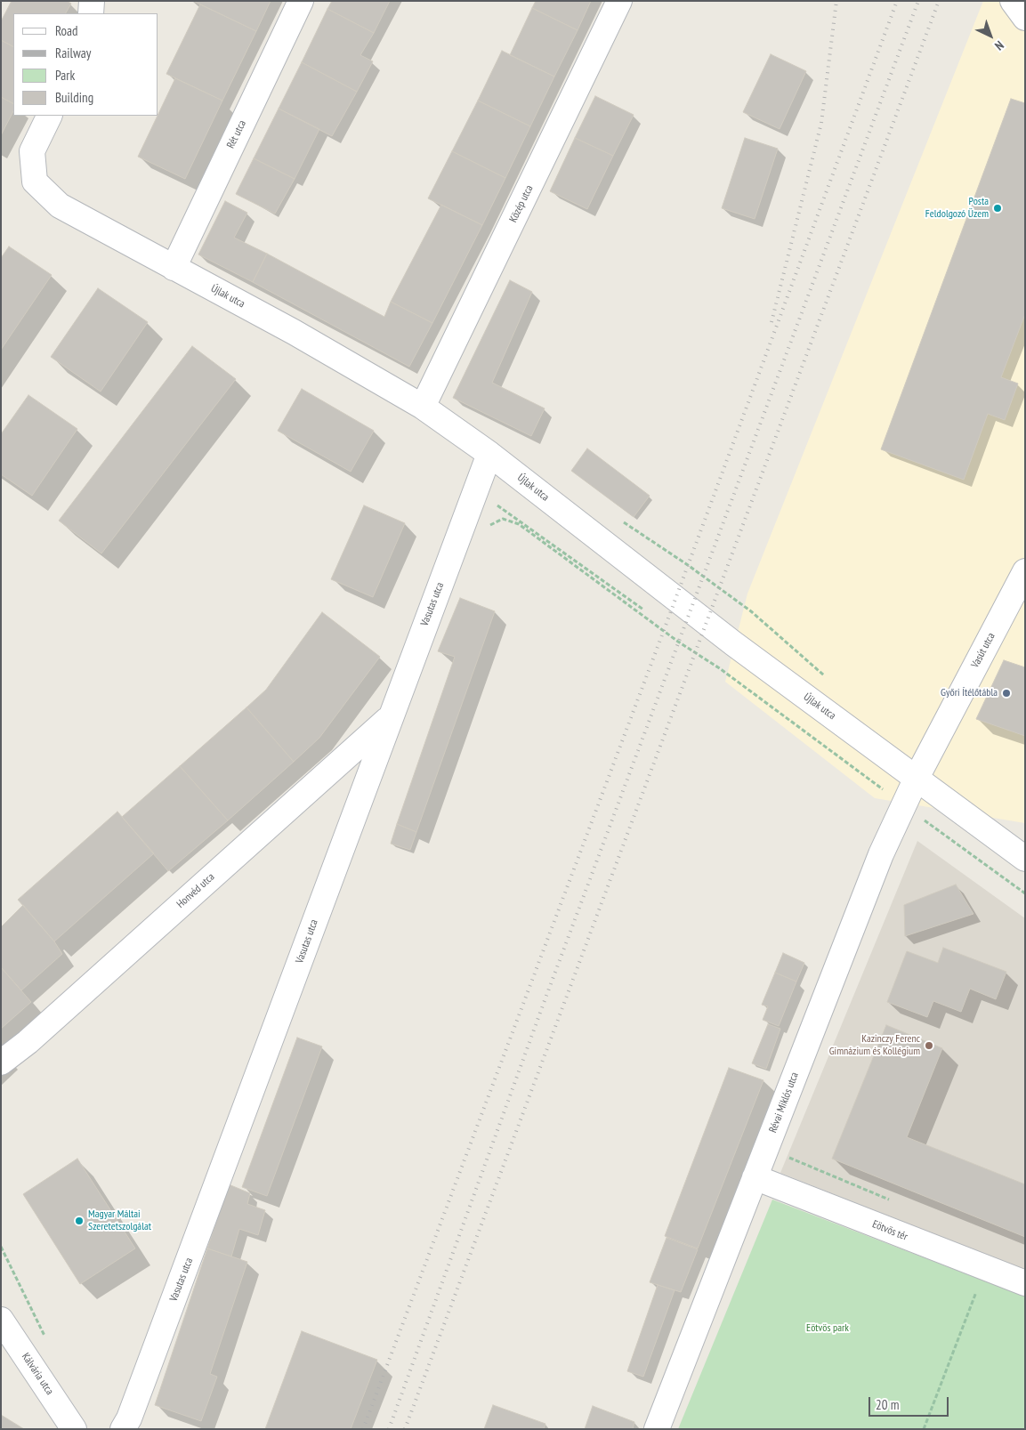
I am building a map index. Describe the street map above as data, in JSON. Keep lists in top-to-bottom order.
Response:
{
  "streets": {
    "street": [
      "Rét utca",
      "Közép utca",
      "Újlak utca",
      "Vasutas utca",
      "Vasút utca",
      "Honvéd utca",
      "Révai Miklós utca",
      "Eötvös tér",
      "Kálvária utca"
    ]
  },
  "crossings": [
    ["Rét utca", "Újlak utca"],
    ["Közép utca", "Újlak utca"],
    ["Újlak utca", "Vasutas utca"],
    ["Újlak utca", "Vasút utca"],
    ["Újlak utca", "Révai Miklós utca"],
    ["Vasutas utca", "Honvéd utca"],
    ["Vasút utca", "Révai Miklós utca"],
    ["Révai Miklós utca", "Eötvös tér"]
  ],
  "parks": ["Eötvös park"],
  "places": [
    "Posta Feldolgozó Üzem",
    "Győri Ítélőtábla",
    "Kazinczy Ferenc Gimnázium és Kollégium",
    "Magyar Máltai Szeretetszolgálat"
  ],
  "legend": [
    "Road",
    "Railway",
    "Park",
    "Building"
  ],
  "scale_bar": "20 m",
  "north": "bottom right"
}
